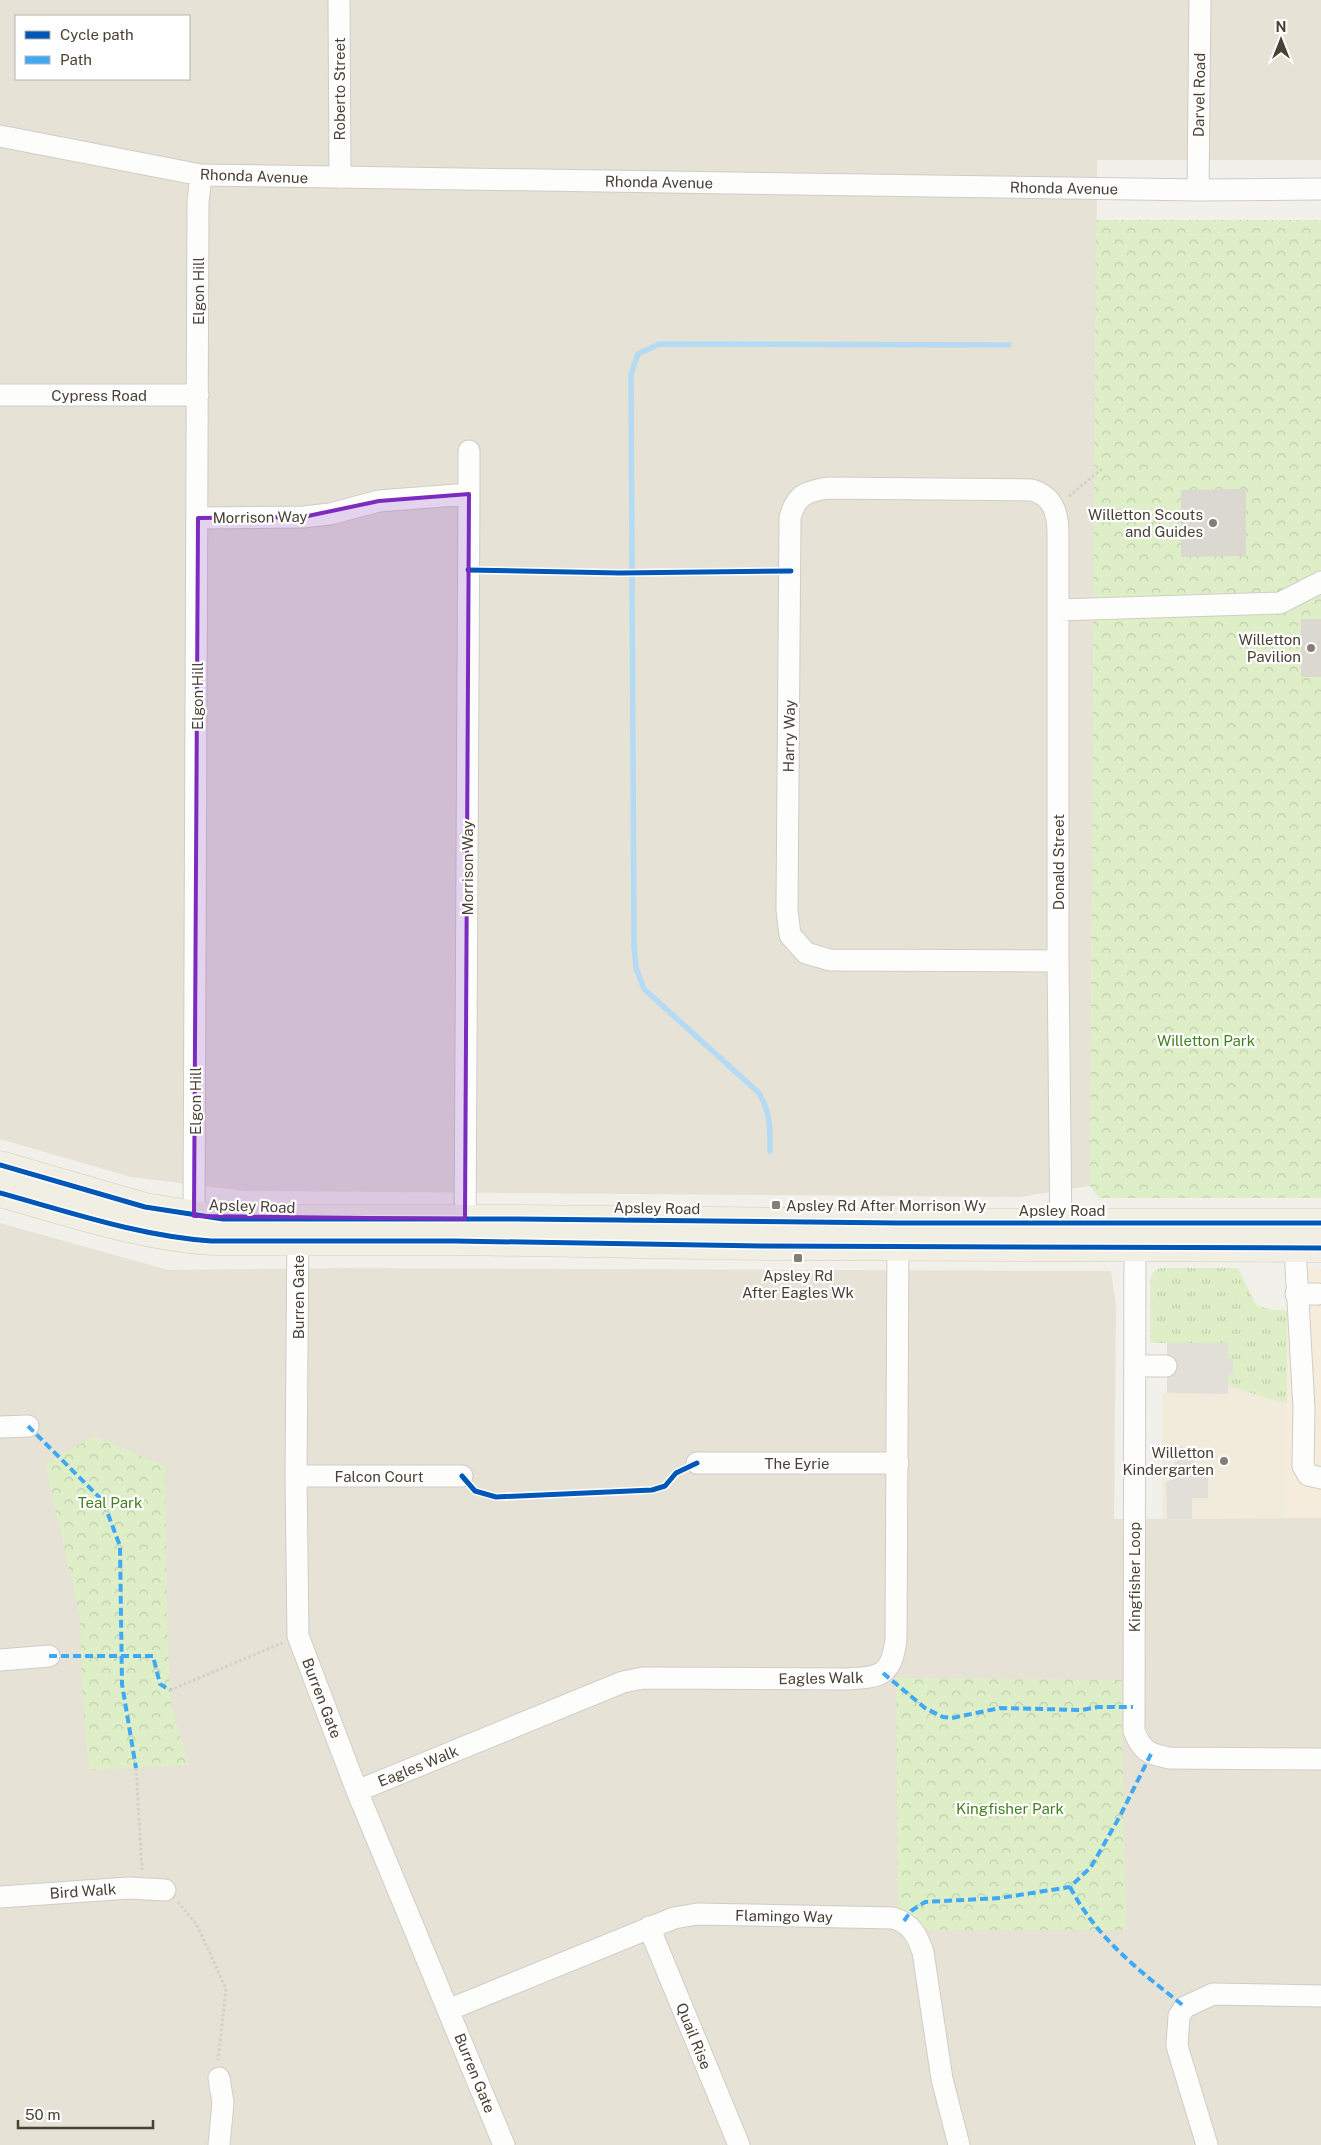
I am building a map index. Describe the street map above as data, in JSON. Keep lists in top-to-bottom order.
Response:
{
  "streets": {
    "main road": ["Apsley Road"],
    "street": [
      "Roberto Street",
      "Darvel Road",
      "Rhonda Avenue",
      "Elgon Hill",
      "Cypress Road",
      "Morrison Way",
      "Harry Way",
      "Donald Street",
      "Burren Gate",
      "The Eyrie",
      "Falcon Court",
      "Kingfisher Loop",
      "Eagles Walk",
      "Bird Walk",
      "Flamingo Way",
      "Quail Rise"
    ]
  },
  "crossings": [
    ["Roberto Street", "Rhonda Avenue"],
    ["Darvel Road", "Rhonda Avenue"],
    ["Rhonda Avenue", "Elgon Hill"],
    ["Elgon Hill", "Cypress Road"],
    ["Elgon Hill", "Morrison Way"],
    ["Elgon Hill", "Apsley Road"],
    ["Morrison Way", "Apsley Road"],
    ["Harry Way", "Donald Street"],
    ["Donald Street", "Apsley Road"],
    ["Apsley Road", "Burren Gate"],
    ["Apsley Road", "Kingfisher Loop"],
    ["Apsley Road", "Eagles Walk"],
    ["Burren Gate", "Falcon Court"],
    ["Burren Gate", "Eagles Walk"],
    ["Burren Gate", "Flamingo Way"],
    ["The Eyrie", "Eagles Walk"],
    ["Flamingo Way", "Quail Rise"]
  ],
  "parks": ["Willetton Park", "Teal Park", "Kingfisher Park"],
  "places": {
    "other": ["Willetton Scouts and Guides", "Willetton Pavilion", "Willetton Kindergarten"],
    "transit": ["Apsley Rd After Morrison Wy", "Apsley Rd After Eagles Wk"]
  },
  "legend": ["Cycle path", "Path"],
  "scale_bar": "50 m",
  "north": "top"
}
